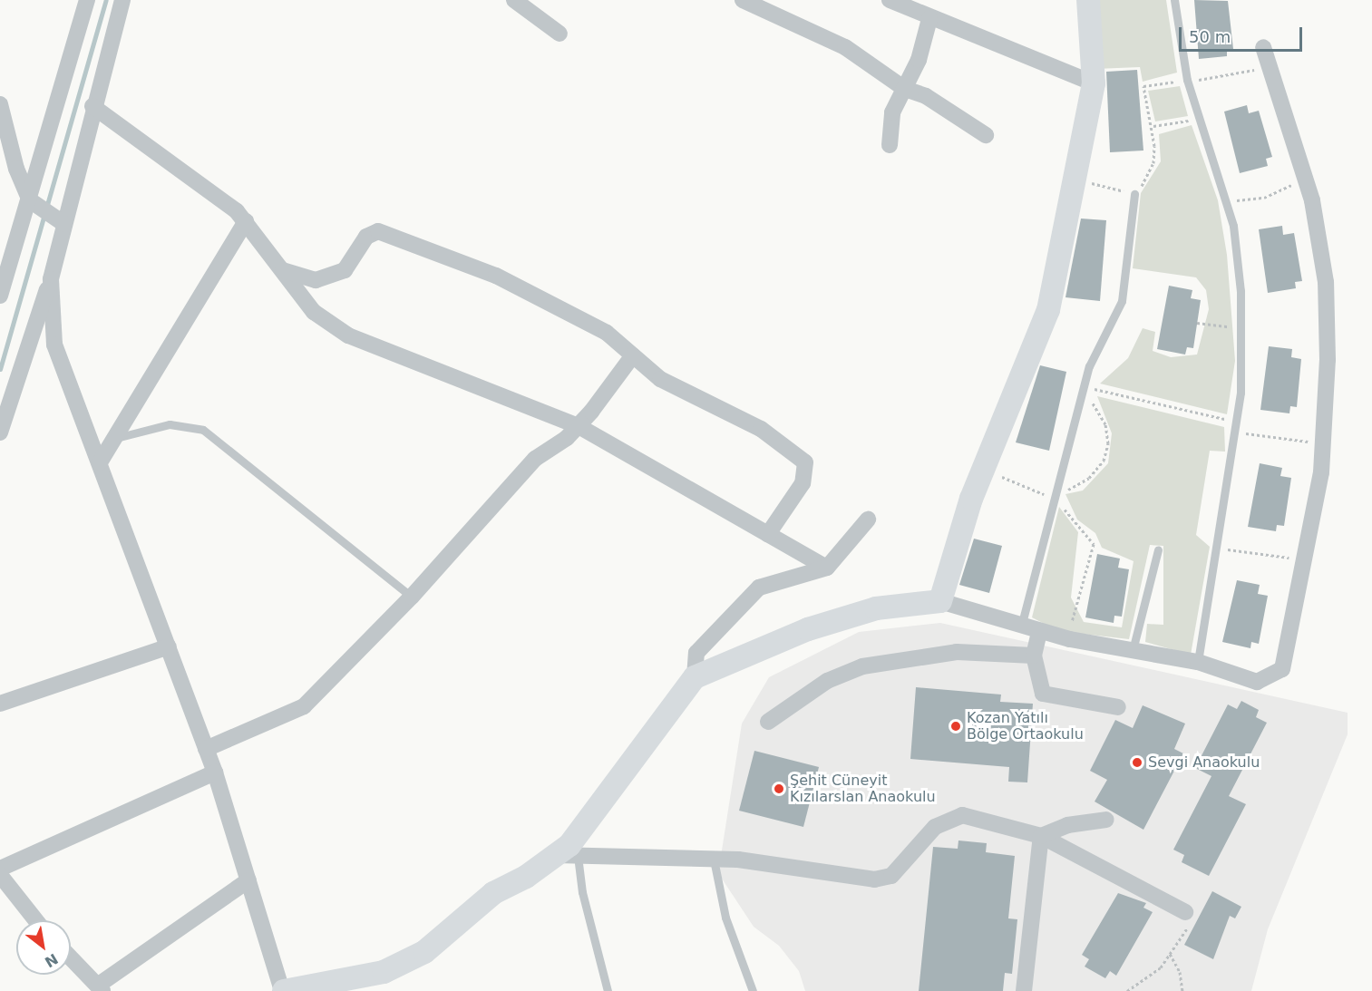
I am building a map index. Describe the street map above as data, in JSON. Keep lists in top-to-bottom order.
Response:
{
  "places": ["Kozan Yatılı Bölge Ortaokulu", "Sevgi Anaokulu", "Şehit Cüneyit Kızılarslan Anaokulu"],
  "scale_bar": "50 m",
  "north": "bottom right"
}
